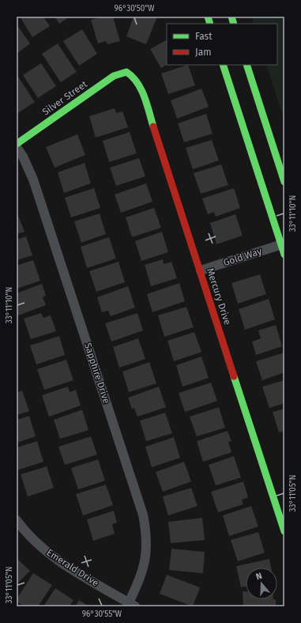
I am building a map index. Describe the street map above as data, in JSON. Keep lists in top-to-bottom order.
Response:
{
  "streets": {
    "street": [
      "Silver Street",
      "Gold Way",
      "Mercury Drive",
      "Sapphire Drive",
      "Emerald Drive"
    ]
  },
  "crossings": [
    ["Silver Street", "Mercury Drive"],
    ["Gold Way", "Mercury Drive"],
    ["Sapphire Drive", "Emerald Drive"]
  ],
  "legend": ["Fast", "Jam"],
  "north": "top",
  "coordinates": [
    "96°30'50\"W",
    "33°11'10\"N",
    "33°11'05\"N",
    "96°30'55\"W"
  ]
}
